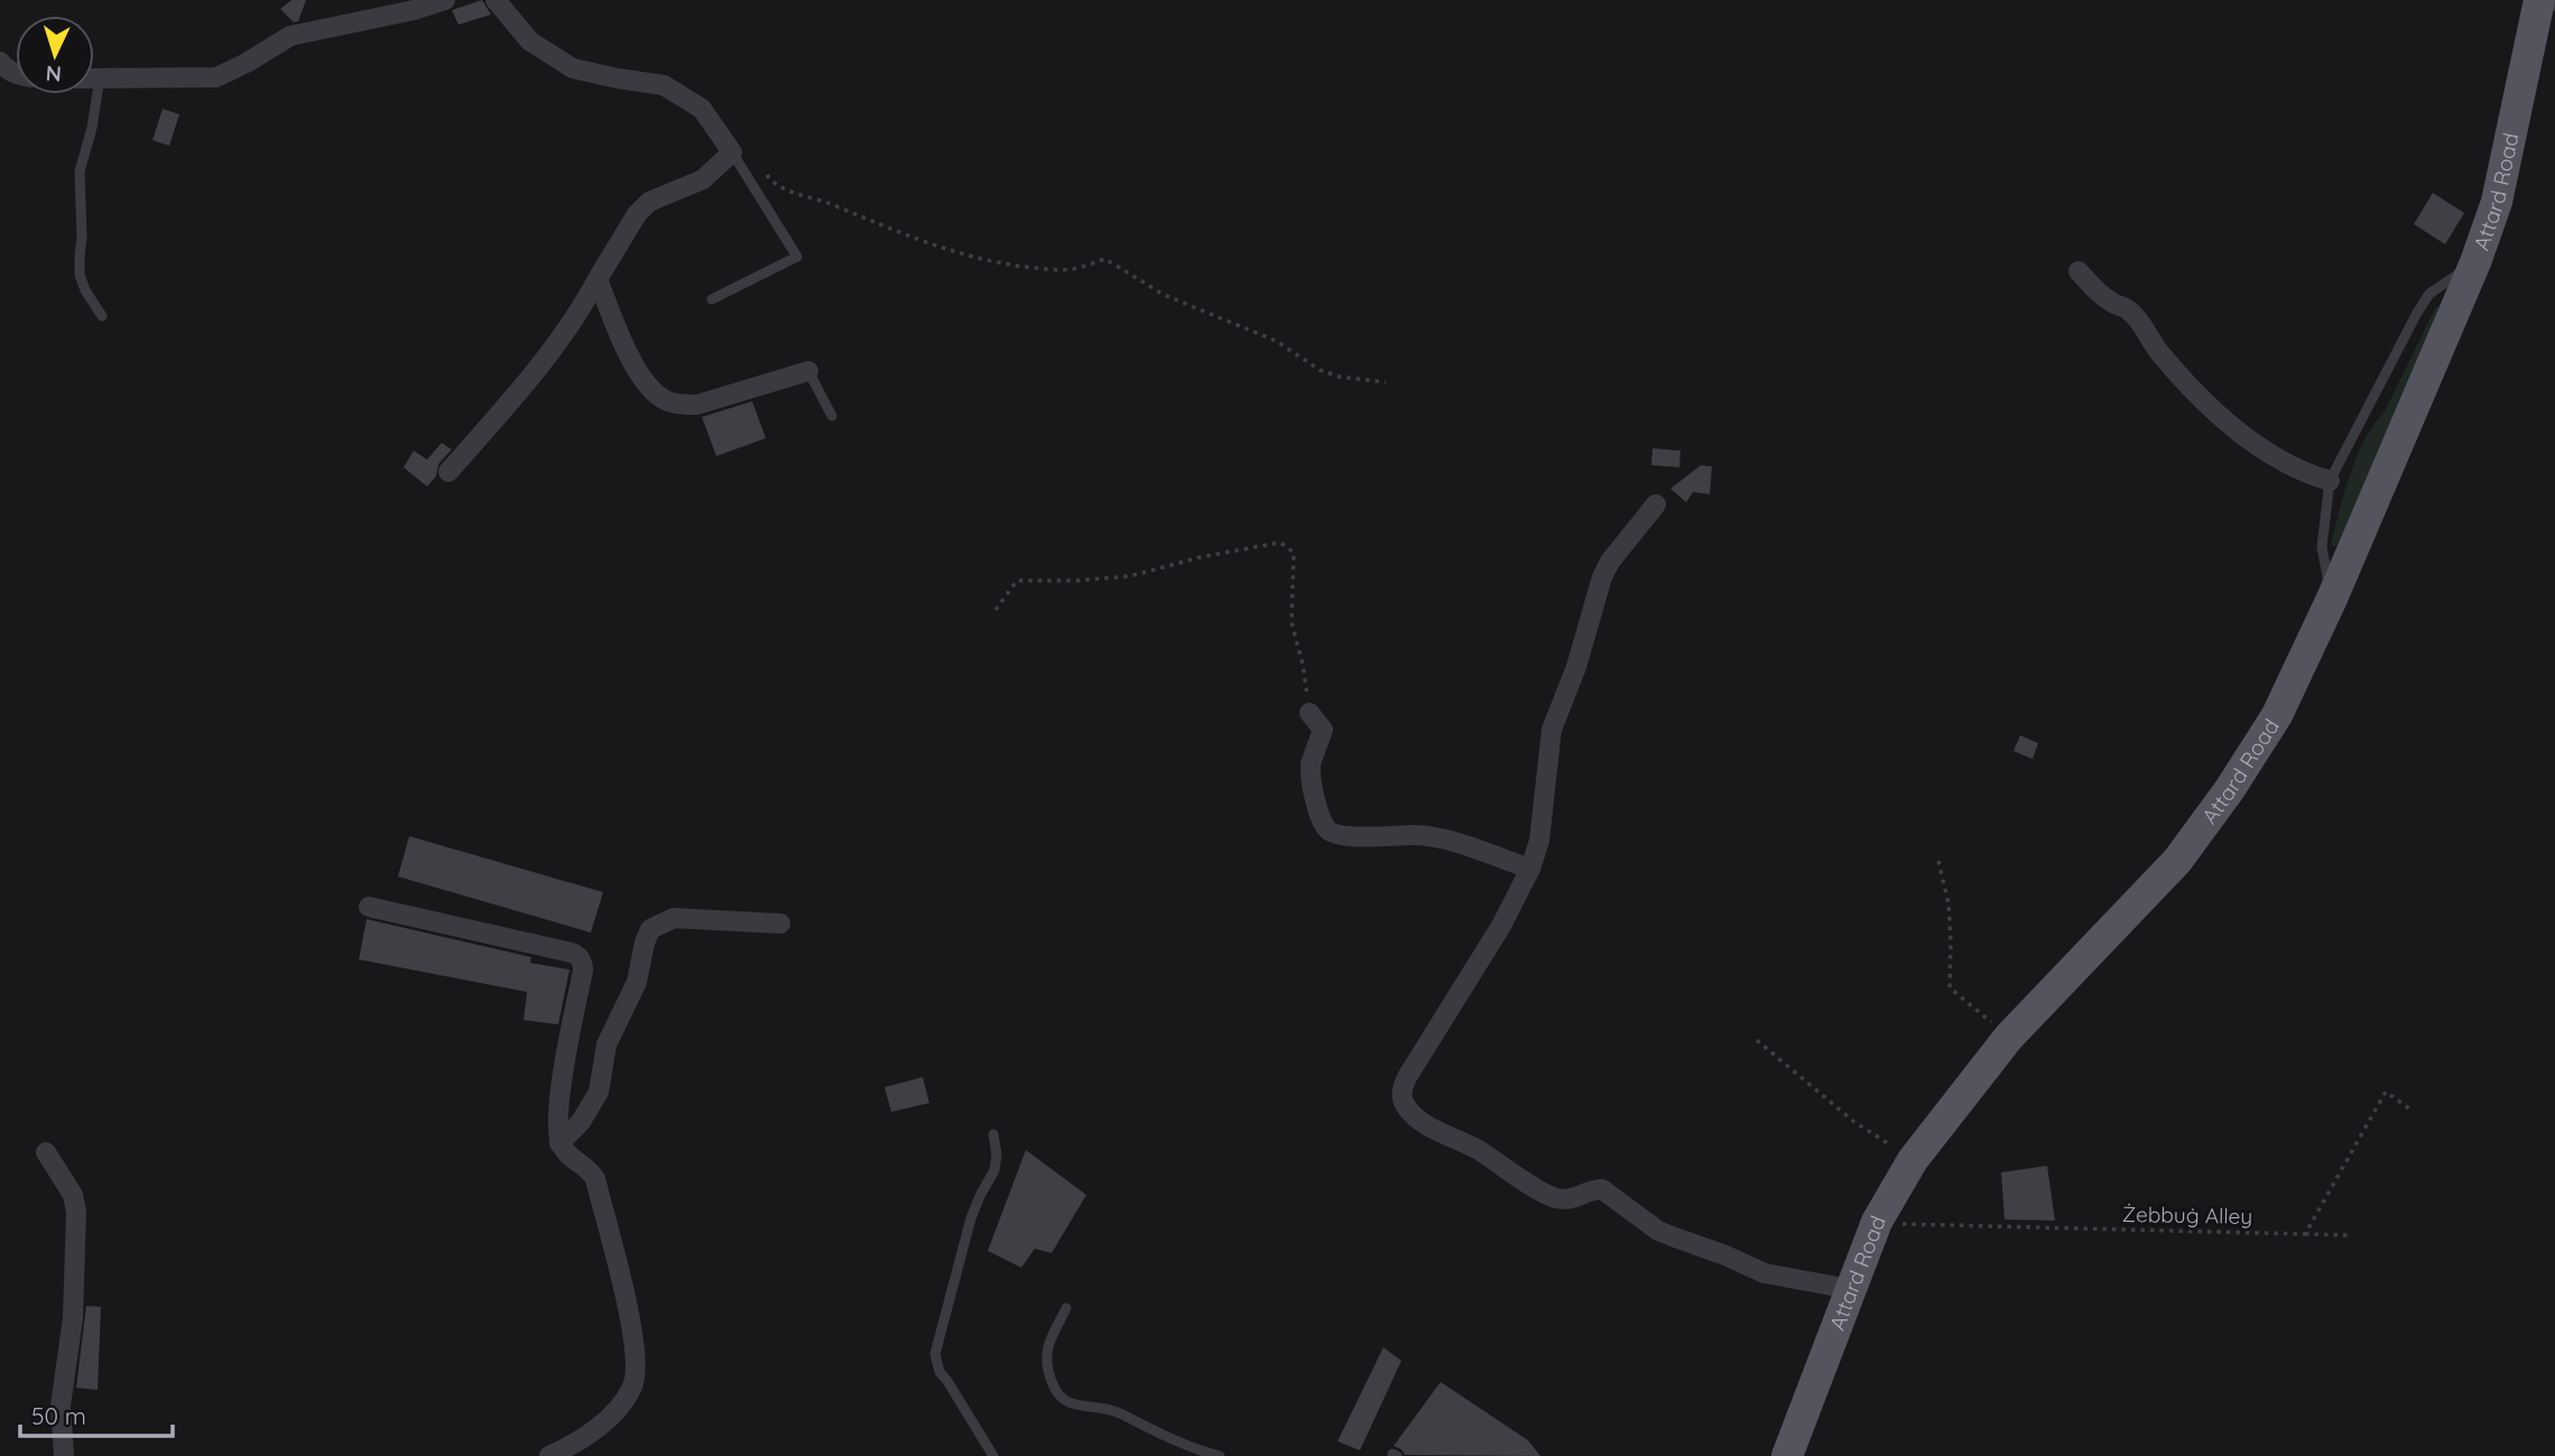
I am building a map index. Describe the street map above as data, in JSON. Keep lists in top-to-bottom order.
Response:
{
  "streets": {
    "main road": ["Attard Road"],
    "path": ["Żebbuġ Alley"]
  },
  "crossings": [
    ["Attard Road", "Żebbuġ Alley"]
  ],
  "scale_bar": "50 m",
  "north": "bottom"
}
